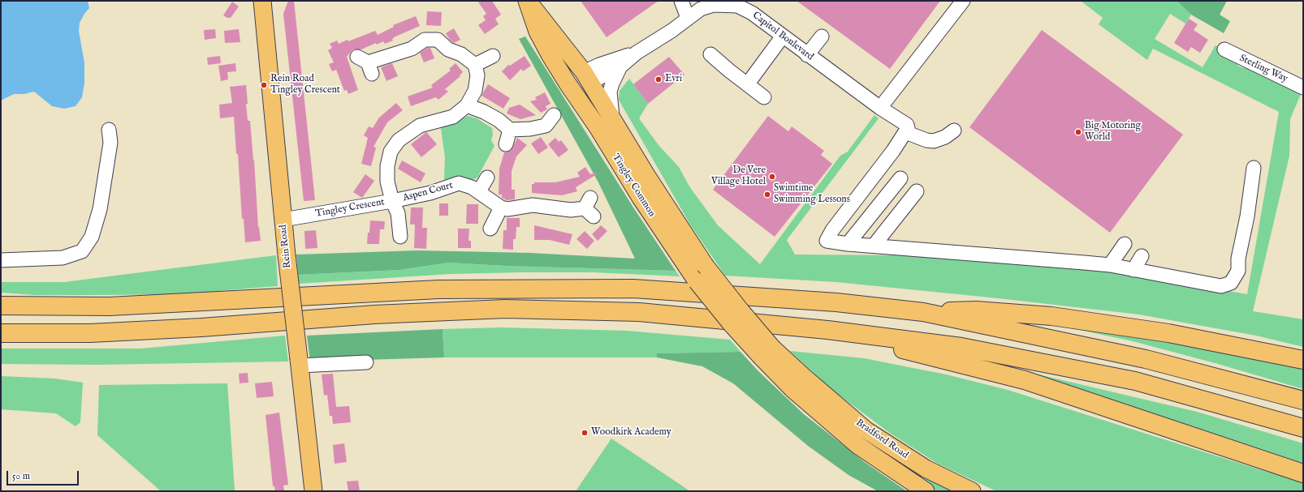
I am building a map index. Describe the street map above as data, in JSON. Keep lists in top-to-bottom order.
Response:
{
  "streets": {
    "main road": ["Tingley Common", "Rein Road", "Bradford Road"],
    "street": [
      "Capitol Boulevard",
      "Sterling Way",
      "Aspen Court",
      "Tingley Crescent"
    ]
  },
  "crossings": [
    ["Capitol Boulevard", "Tingley Common"],
    ["Tingley Common", "Bradford Road"],
    ["Aspen Court", "Tingley Crescent"],
    ["Tingley Crescent", "Rein Road"]
  ],
  "places": [
    "Evri",
    "Rein Road Tingley Crescent",
    "Big Motoring World",
    "De Vere Village Hotel",
    "Swimtime Swimming Lessons",
    "Woodkirk Academy"
  ],
  "scale_bar": "50 m"
}
